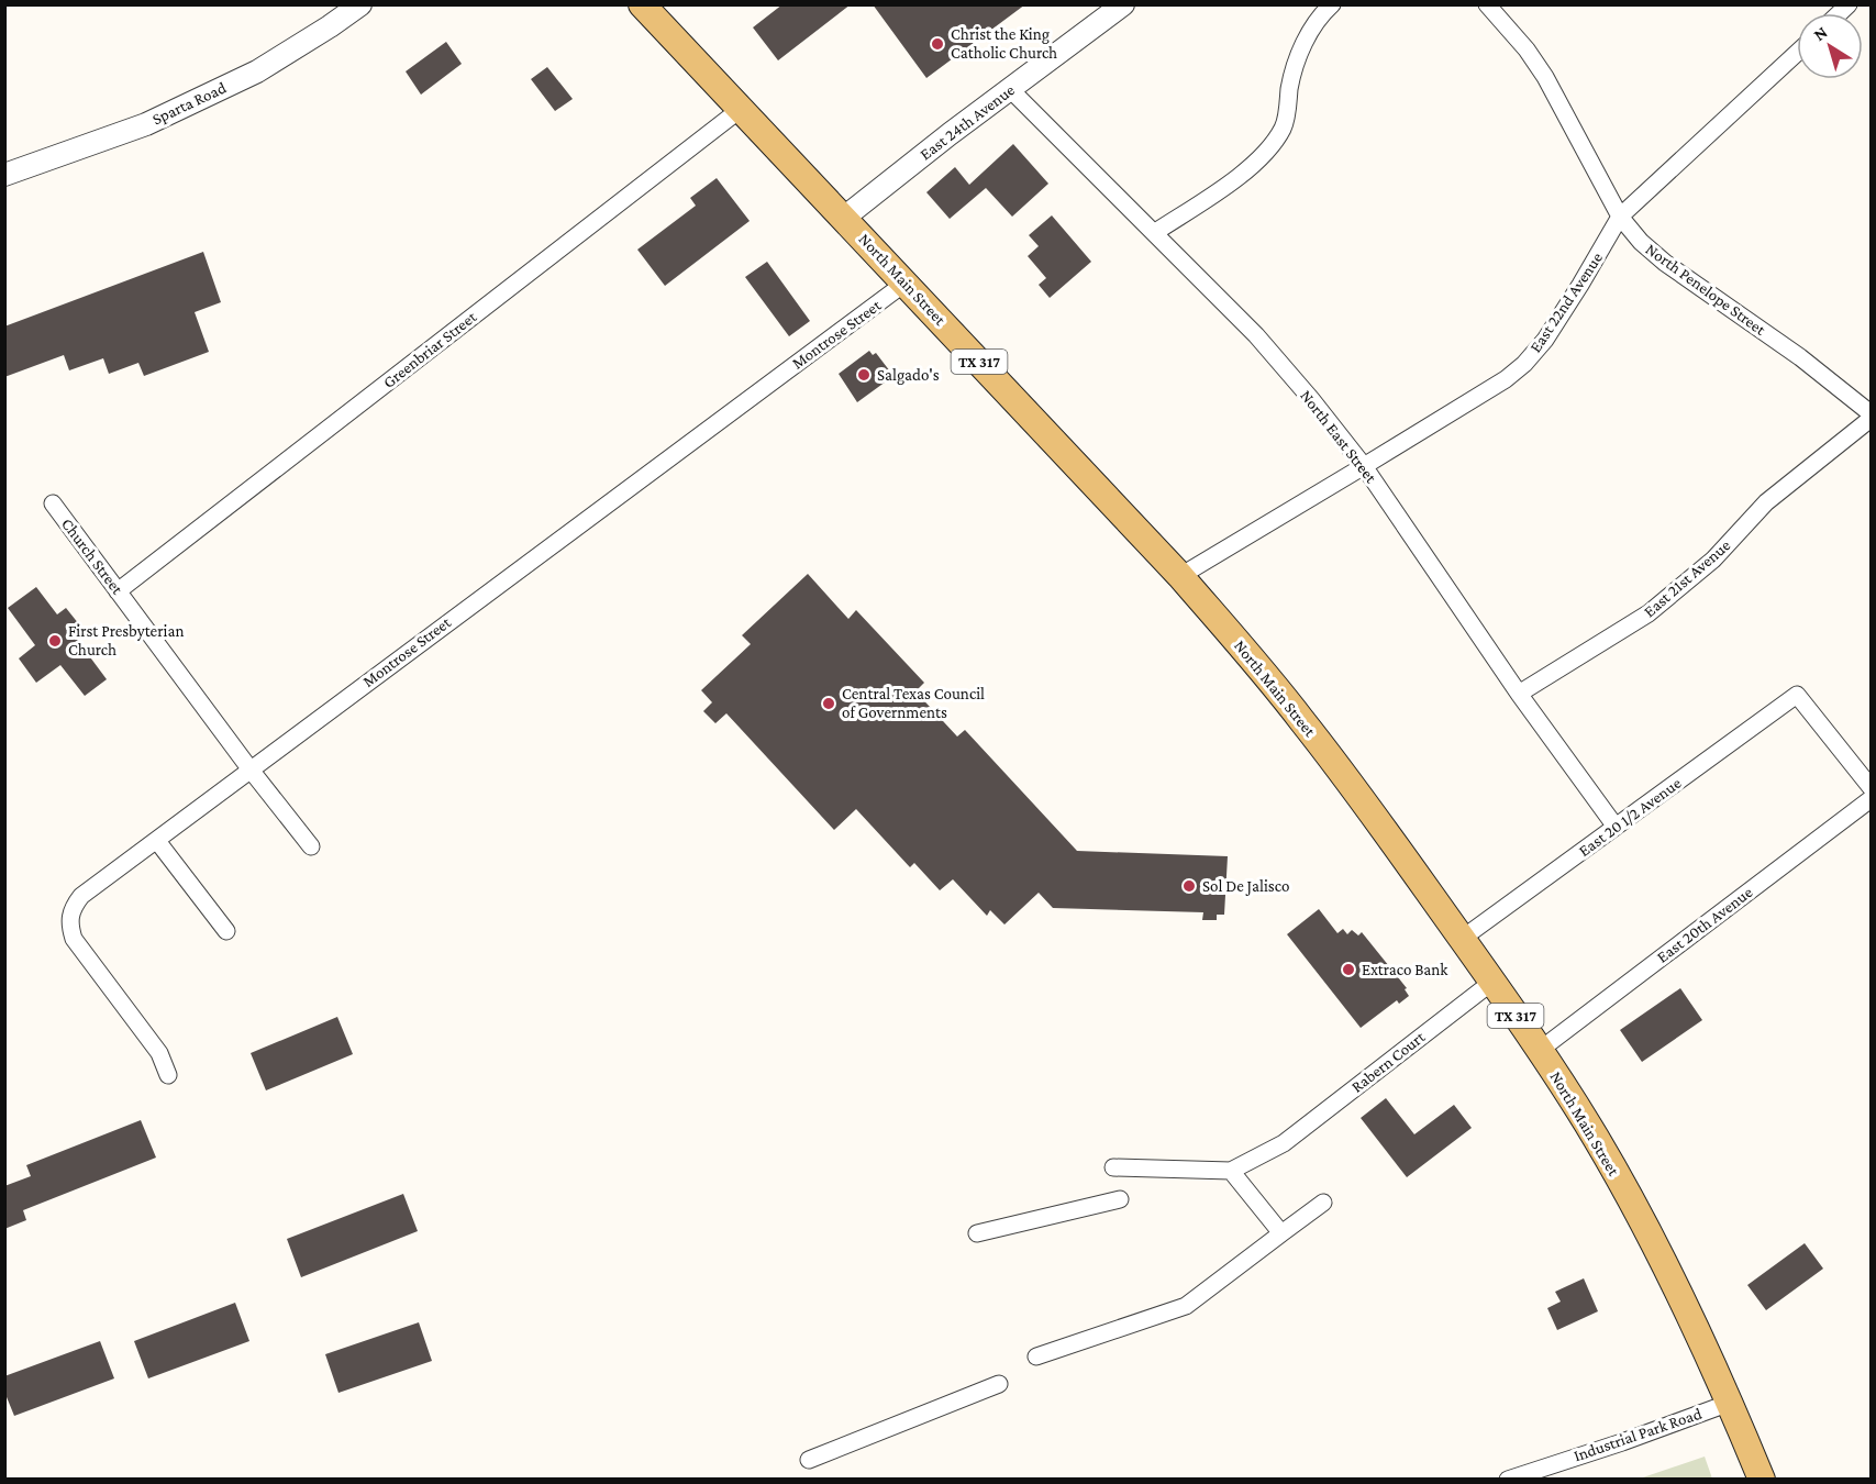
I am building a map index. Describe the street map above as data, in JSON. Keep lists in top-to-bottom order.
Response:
{
  "streets": {
    "main road": ["North Main Street", "TX 317"],
    "street": [
      "Sparta Road",
      "East 24th Avenue",
      "North Penelope Street",
      "East 22nd Avenue",
      "Montrose Street",
      "Greenbriar Street",
      "North East Street",
      "Church Street",
      "East 21st Avenue",
      "East 20 1/2 Avenue",
      "East 20th Avenue",
      "Rabern Court",
      "Industrial Park Road"
    ]
  },
  "crossings": [
    ["East 24th Avenue", "North Main Street"],
    ["East 24th Avenue", "North East Street"],
    ["North Main Street", "East 22nd Avenue"],
    ["North Main Street", "Montrose Street"],
    ["North Main Street", "Greenbriar Street"],
    ["North Main Street", "East 20 1/2 Avenue"],
    ["North Main Street", "East 20th Avenue"],
    ["North Main Street", "Rabern Court"],
    ["North Main Street", "Industrial Park Road"],
    ["North Penelope Street", "East 22nd Avenue"],
    ["North Penelope Street", "East 21st Avenue"],
    ["East 22nd Avenue", "North East Street"],
    ["Montrose Street", "Church Street"],
    ["Greenbriar Street", "Church Street"],
    ["North East Street", "East 21st Avenue"],
    ["North East Street", "East 20 1/2 Avenue"]
  ],
  "places": [
    "Christ the King Catholic Church",
    "Salgado's",
    "First Presbyterian Church",
    "Central Texas Council of Governments",
    "Sol De Jalisco",
    "Extraco Bank"
  ],
  "north": "top left"
}
